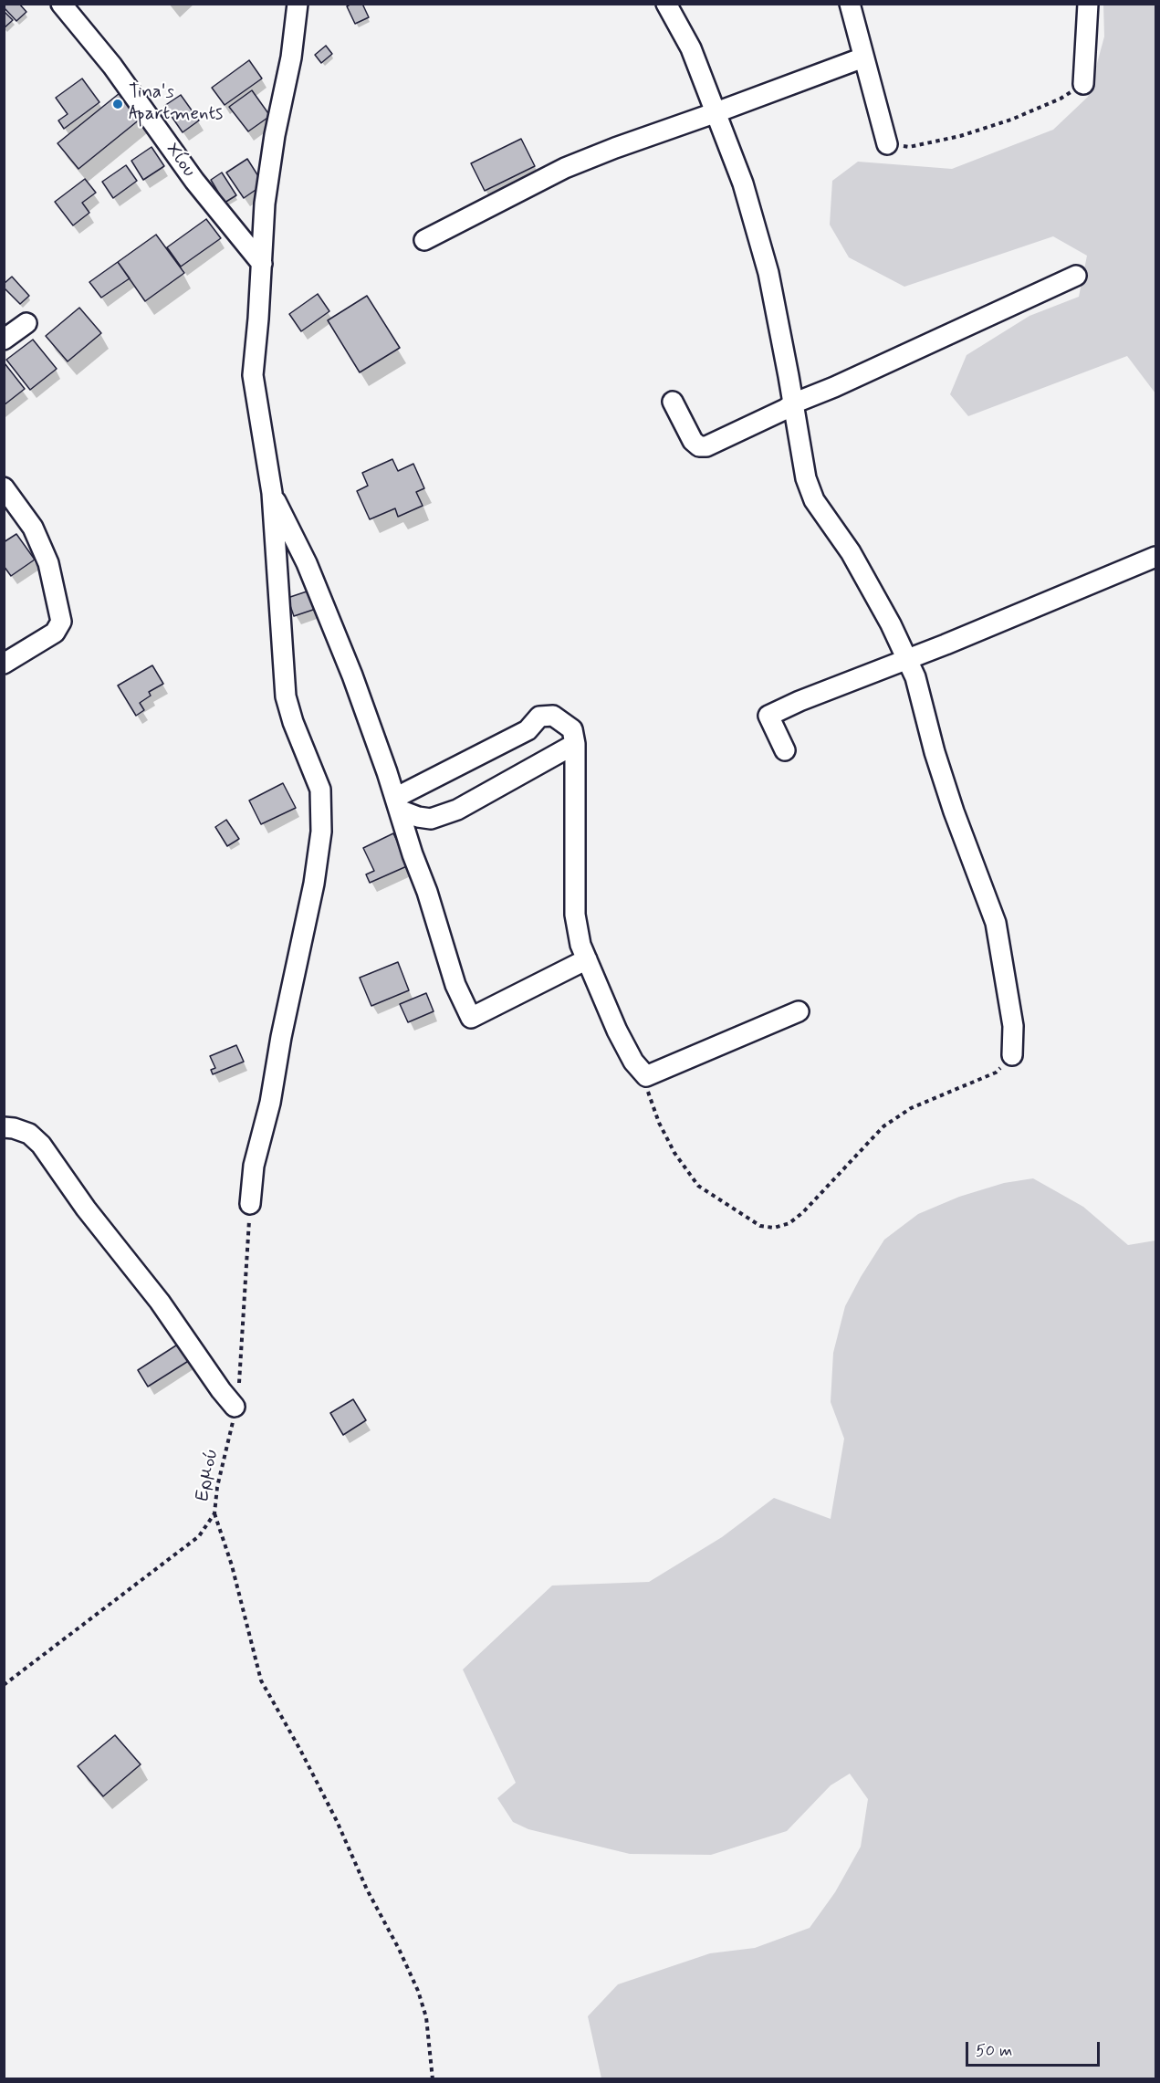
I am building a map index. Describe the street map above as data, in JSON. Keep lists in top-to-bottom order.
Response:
{
  "streets": {
    "street": ["Χίου"],
    "path": ["Ερμού"]
  },
  "places": ["Tina's Apartments"],
  "scale_bar": "50 m"
}
